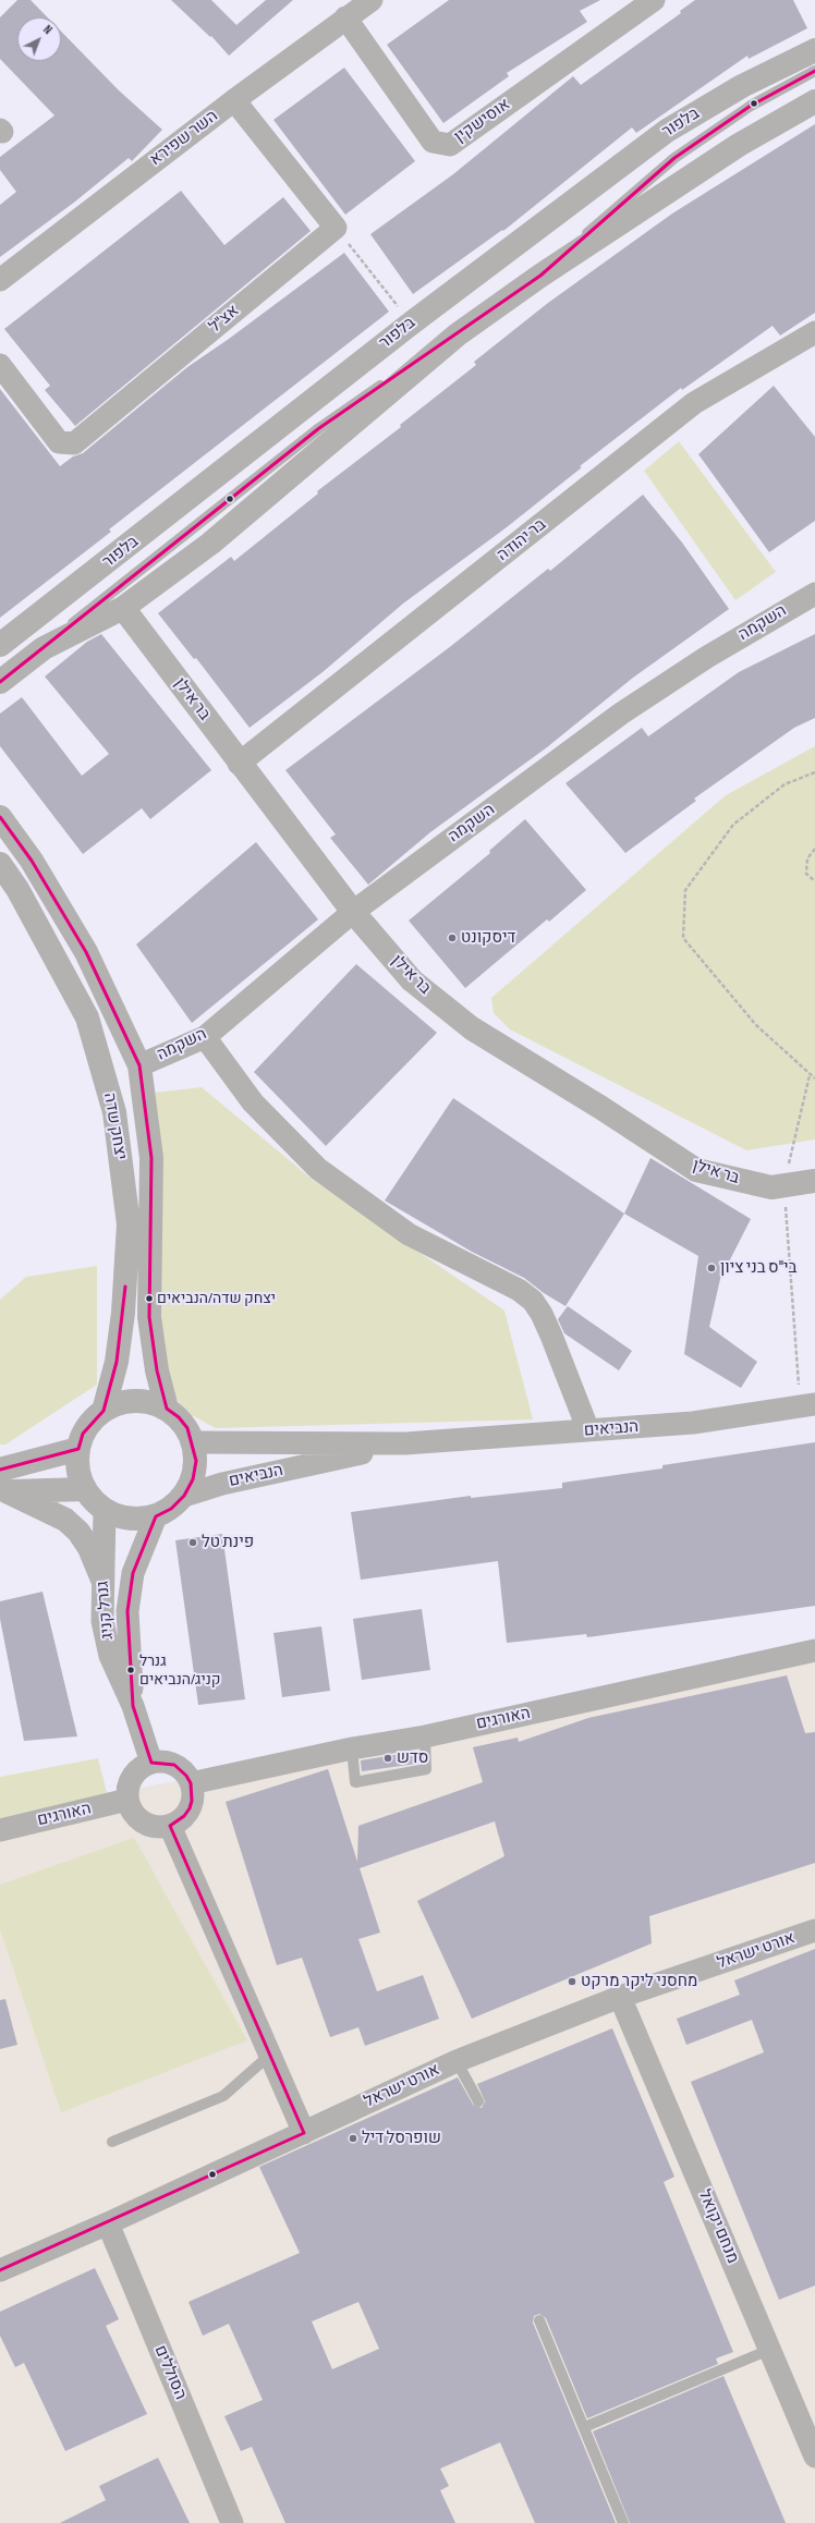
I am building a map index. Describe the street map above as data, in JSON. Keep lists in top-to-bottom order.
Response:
{
  "streets": {
    "street": [
      "אוסישקין",
      "בלפור",
      "השר שפירא",
      "אצ\"ל",
      "בר יהודה",
      "השקמה",
      "בר אילן",
      "יצחק שדה",
      "הנביאים",
      "גנרל קניג",
      "האורגים",
      "אורט ישראל",
      "מנחם יקואל",
      "הסוללים"
    ]
  },
  "crossings": [
    ["אוסישקין", "השר שפירא"],
    ["בר יהודה", "בר אילן"],
    ["השקמה", "בר אילן"],
    ["השקמה", "יצחק שדה"],
    ["יצחק שדה", "הנביאים"],
    ["יצחק שדה", "גנרל קניג"],
    ["הנביאים", "גנרל קניג"],
    ["גנרל קניג", "האורגים"],
    ["אורט ישראל", "מנחם יקואל"],
    ["אורט ישראל", "הסוללים"]
  ],
  "places": [
    "דיסקונט",
    "בי\"ס בני ציון",
    "יצחק שדה/הנביאים",
    "פינת טל",
    "גנרל קניג/הנביאים",
    "סדש",
    "מחסני ליקר מרקט",
    "שופרסל דיל"
  ],
  "north": "top right"
}
